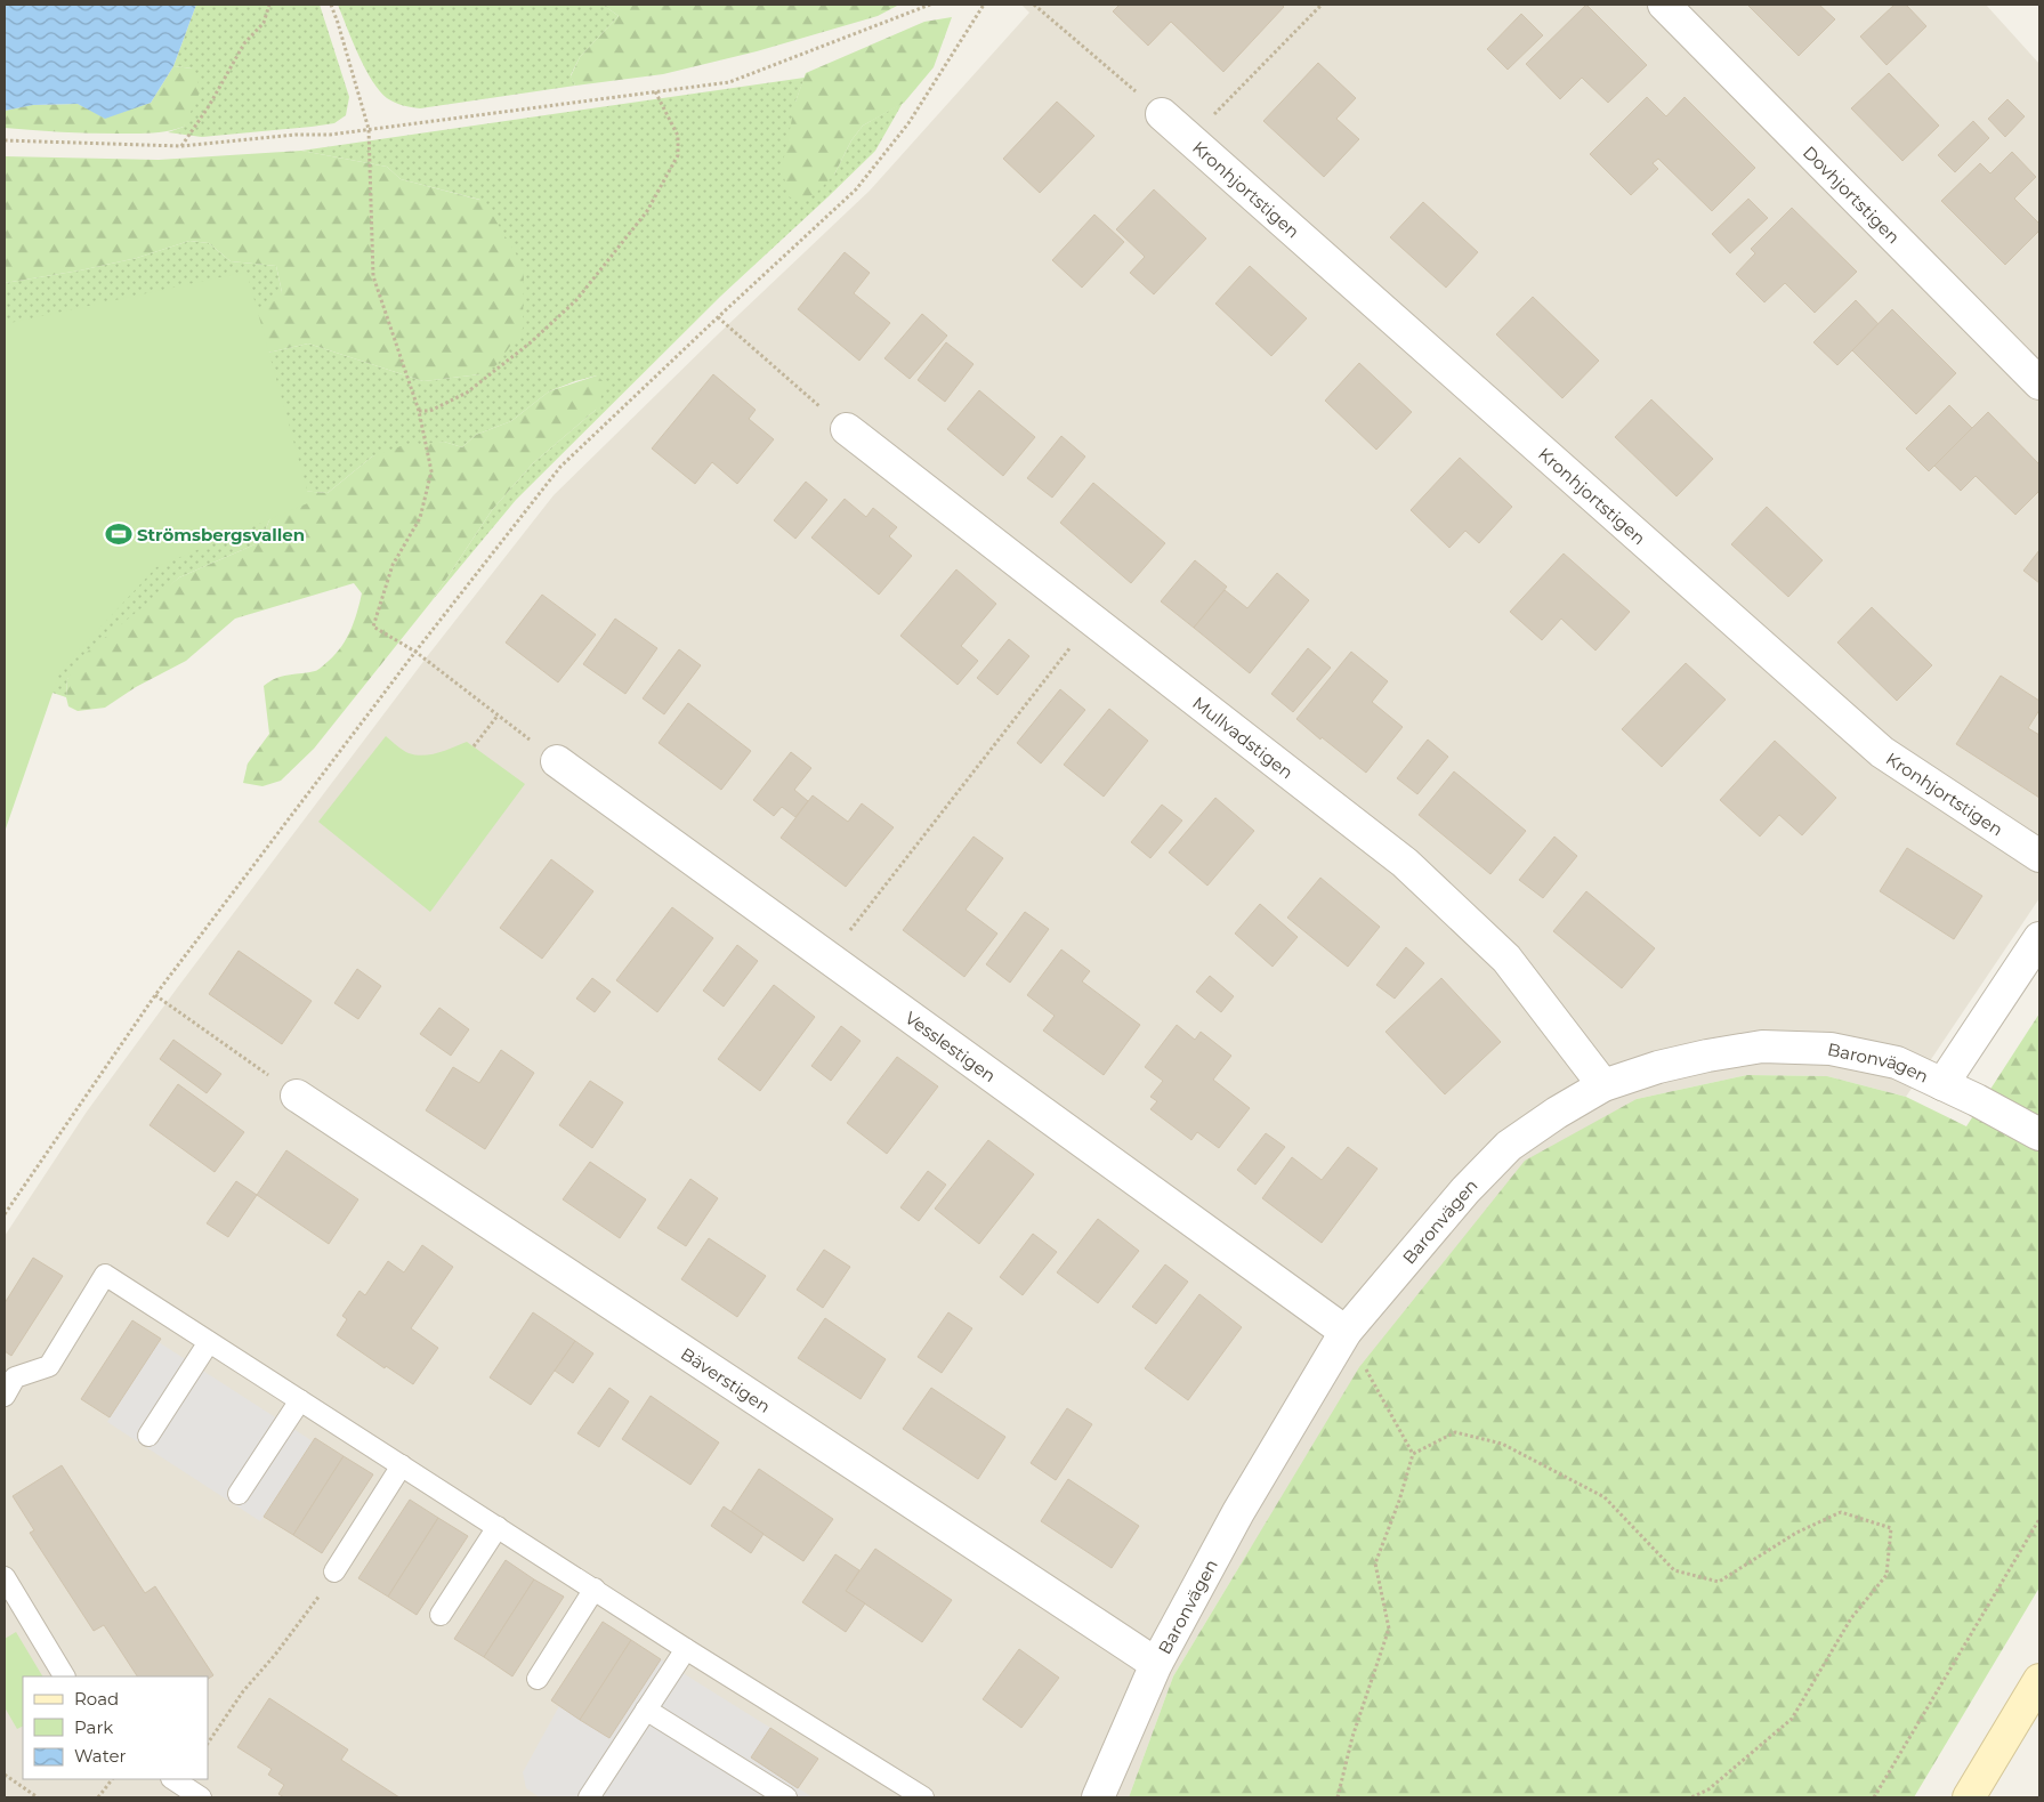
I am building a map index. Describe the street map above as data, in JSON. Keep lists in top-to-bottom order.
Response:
{
  "streets": {
    "street": [
      "Kronhjortstigen",
      "Dovhjortstigen",
      "Mullvadstigen",
      "Vesslestigen",
      "Baronvägen",
      "Bäverstigen"
    ]
  },
  "crossings": [
    ["Mullvadstigen", "Baronvägen"],
    ["Vesslestigen", "Baronvägen"],
    ["Baronvägen", "Bäverstigen"]
  ],
  "places": {
    "sports": ["Strömsbergsvallen"]
  },
  "legend": ["Road", "Park", "Water"]
}
